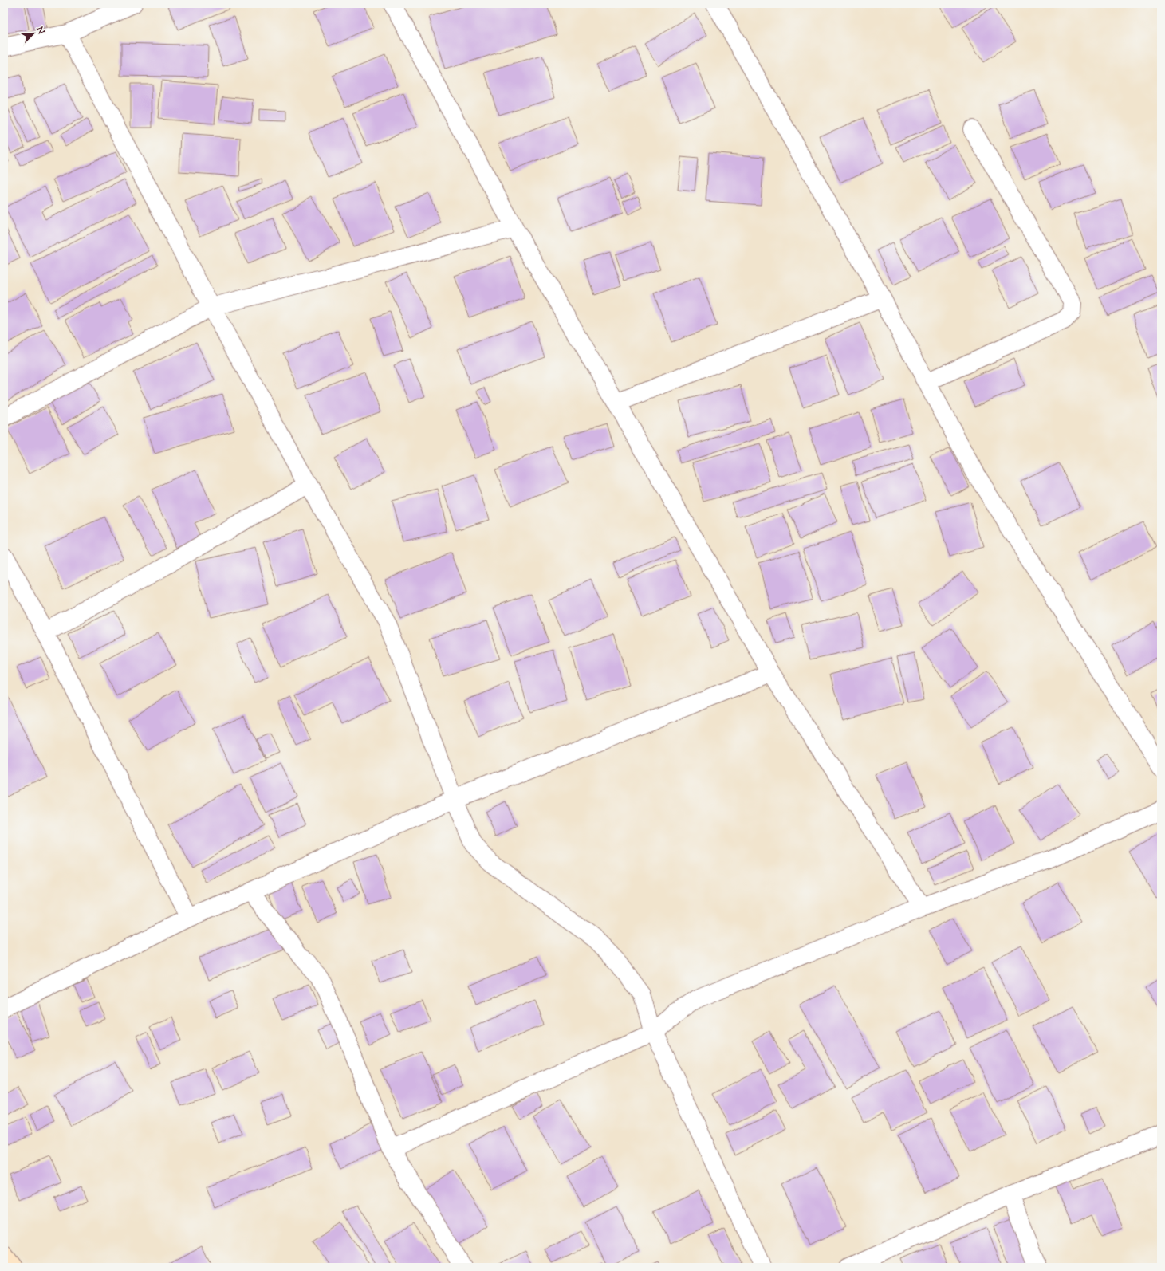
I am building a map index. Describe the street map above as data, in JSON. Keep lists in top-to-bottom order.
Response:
{
  "north": "top right"
}
